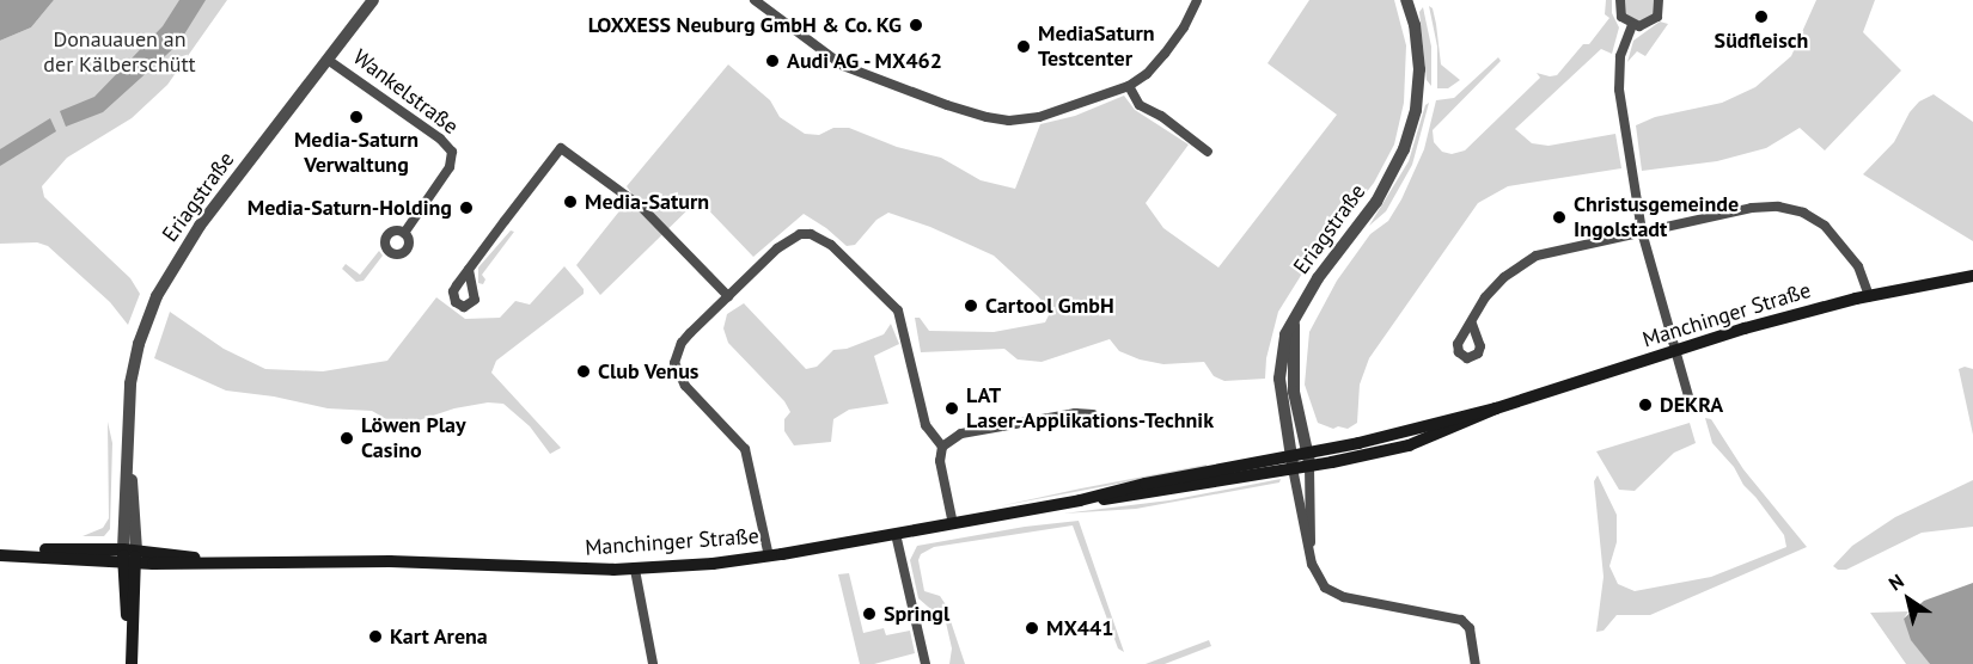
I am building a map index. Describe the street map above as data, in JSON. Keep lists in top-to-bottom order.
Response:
{
  "streets": {
    "main road": ["Manchinger Straße"],
    "street": ["Wankelstraße", "Eriagstraße"]
  },
  "crossings": [
    ["Wankelstraße", "Eriagstraße"],
    ["Eriagstraße", "Manchinger Straße"]
  ],
  "parks": ["Donauauen an der Kälberschütt"],
  "places": [
    "Südfleisch",
    "LOXXESS Neuburg GmbH & Co. KG",
    "MediaSaturn Testcenter",
    "Audi AG - MX462",
    "Media-Saturn Verwaltung",
    "Media-Saturn",
    "Media-Saturn-Holding",
    "Christusgemeinde Ingolstadt",
    "Cartool GmbH",
    "Club Venus",
    "DEKRA",
    "LAT Laser-Applikations-Technik",
    "Löwen Play Casino",
    "Springl",
    "MX441",
    "Kart Arena"
  ],
  "north": "top left"
}
